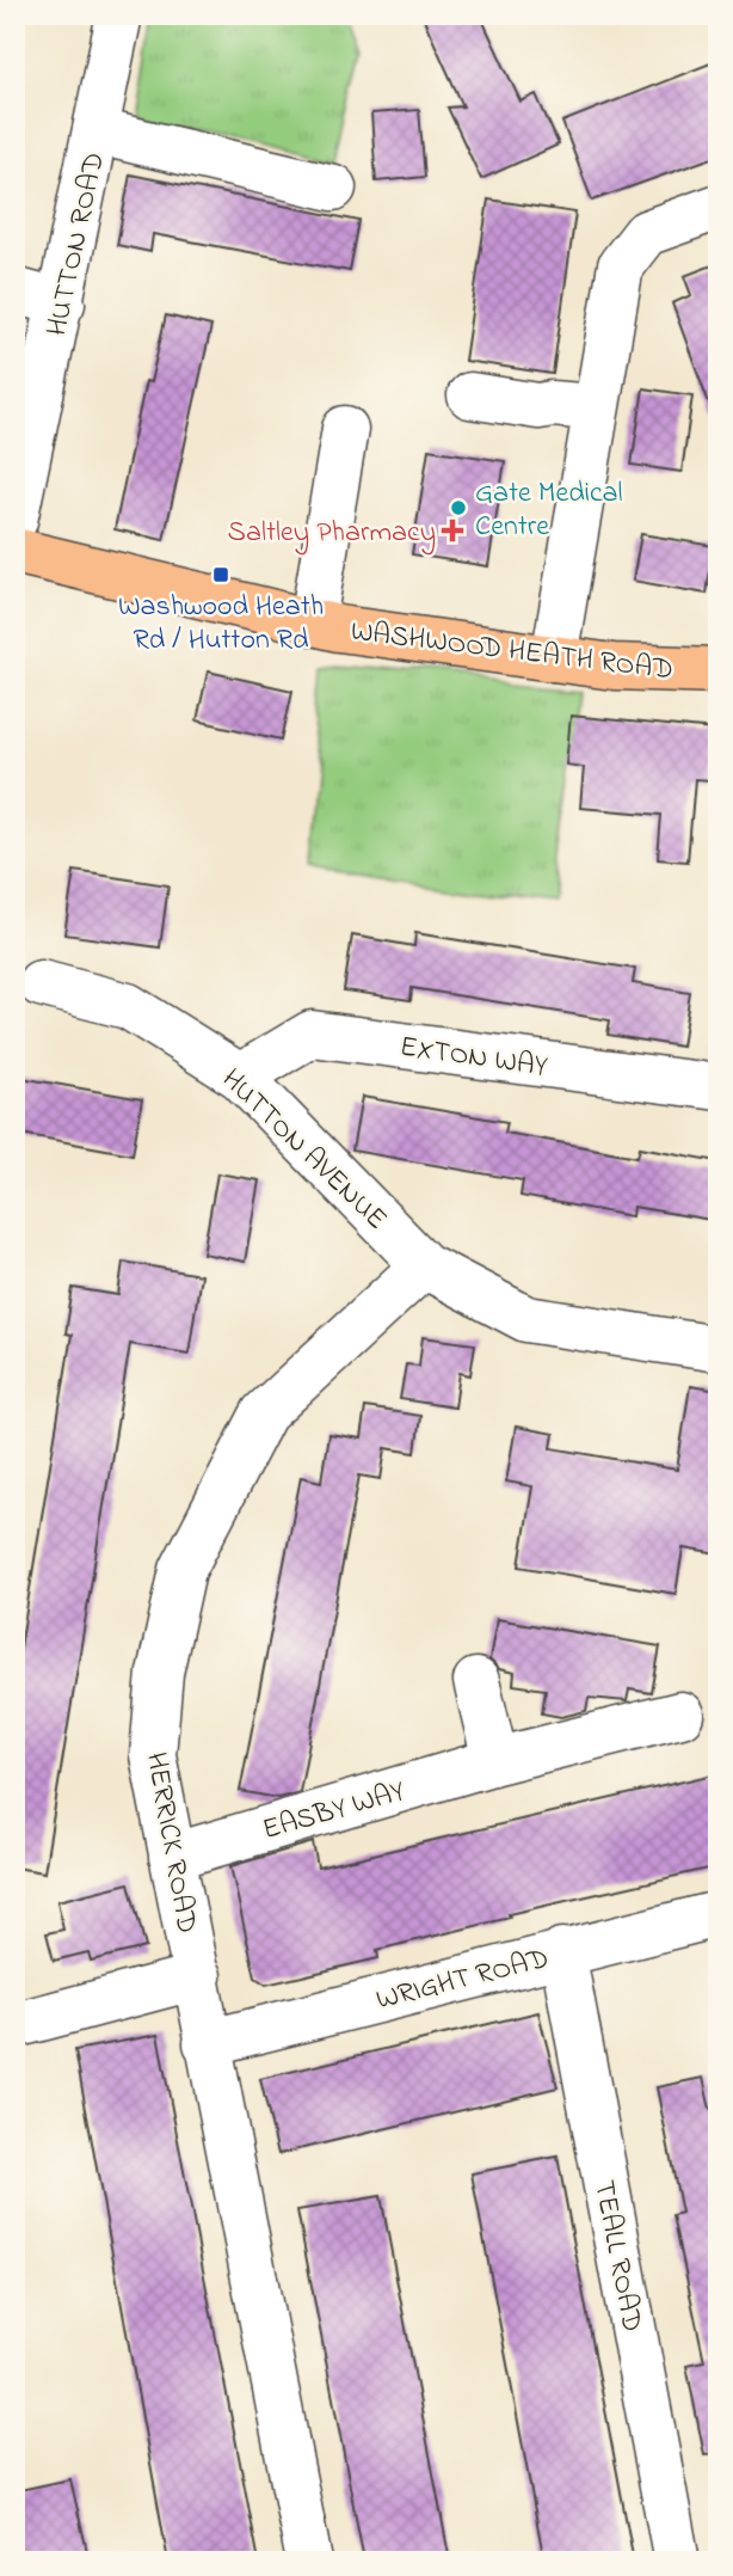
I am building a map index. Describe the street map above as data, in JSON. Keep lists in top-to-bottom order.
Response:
{
  "streets": {
    "main road": ["WASHWOOD HEATH ROAD"],
    "street": [
      "HUTTON ROAD",
      "EXTON WAY",
      "HUTTON AVENUE",
      "EASBY WAY",
      "HERRICK ROAD",
      "WRIGHT ROAD",
      "TEALL ROAD"
    ]
  },
  "crossings": [
    ["EXTON WAY", "HUTTON AVENUE"],
    ["HUTTON AVENUE", "HERRICK ROAD"],
    ["EASBY WAY", "HERRICK ROAD"],
    ["HERRICK ROAD", "WRIGHT ROAD"],
    ["WRIGHT ROAD", "TEALL ROAD"]
  ],
  "places": {
    "other": ["Gate Medical Centre"],
    "health": ["Saltley Pharmacy"],
    "transit": ["Washwood Heath Rd / Hutton Rd"]
  }
}
